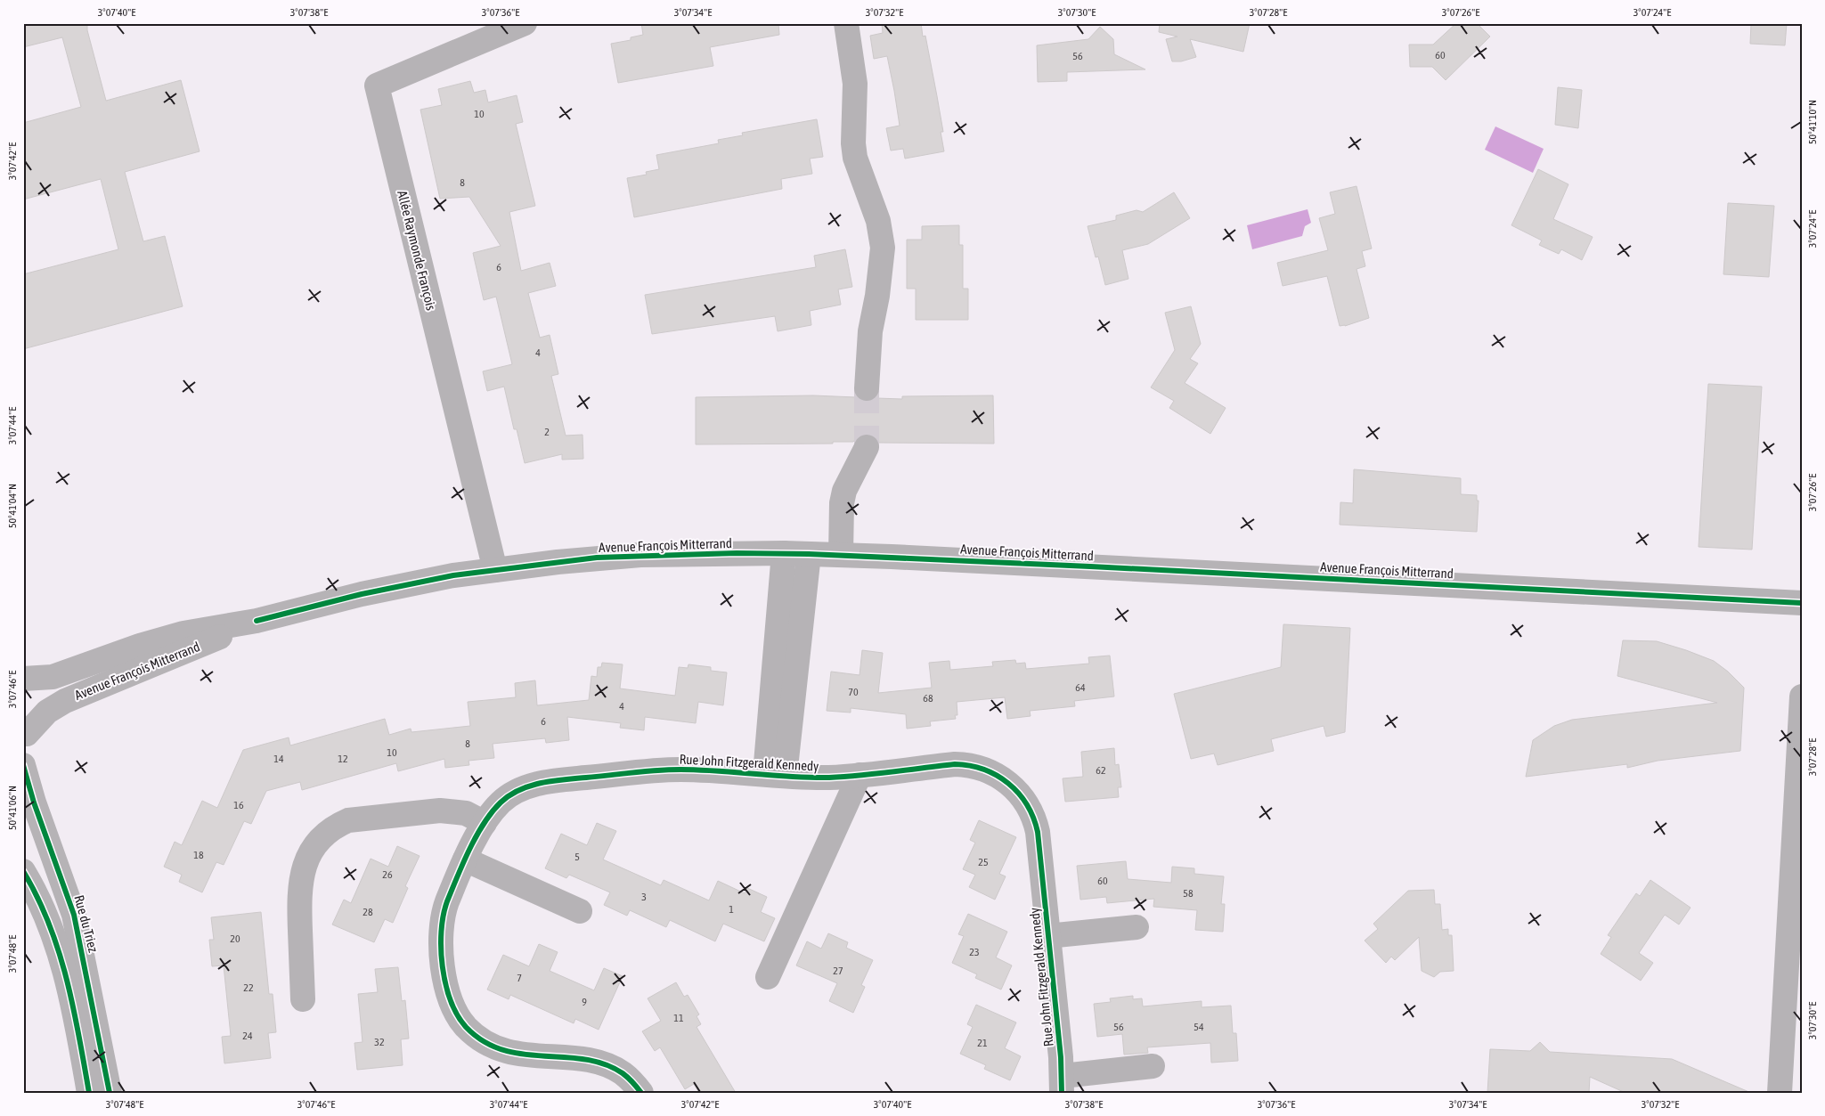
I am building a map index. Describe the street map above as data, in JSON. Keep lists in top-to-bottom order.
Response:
{
  "streets": {
    "street": [
      "Allée Raymonde François",
      "Avenue François Mitterrand",
      "Rue John Fitzgerald Kennedy",
      "Rue du Triez"
    ]
  },
  "crossings": [
    ["Allée Raymonde François", "Avenue François Mitterrand"],
    ["Avenue François Mitterrand", "Rue John Fitzgerald Kennedy"]
  ],
  "house_numbers": [
    "60",
    "56",
    "10",
    "8",
    "6",
    "4",
    "2",
    "64",
    "70",
    "68",
    "4",
    "6",
    "8",
    "10",
    "14",
    "12",
    "62",
    "16",
    "18",
    "5",
    "25",
    "26",
    "60",
    "58",
    "3",
    "1",
    "28",
    "20",
    "23",
    "27",
    "7",
    "22",
    "9",
    "11",
    "56",
    "54",
    "24",
    "32",
    "21"
  ],
  "coordinates": [
    "3°07'40\"E",
    "3°07'38\"E",
    "3°07'36\"E",
    "3°07'34\"E",
    "3°07'32\"E",
    "3°07'30\"E",
    "3°07'28\"E",
    "3°07'26\"E",
    "3°07'24\"E",
    "50°41'10\"N",
    "3°07'42\"E",
    "3°07'44\"E",
    "50°41'04\"N",
    "3°07'46\"E",
    "50°41'06\"N",
    "3°07'48\"E"
  ]
}
